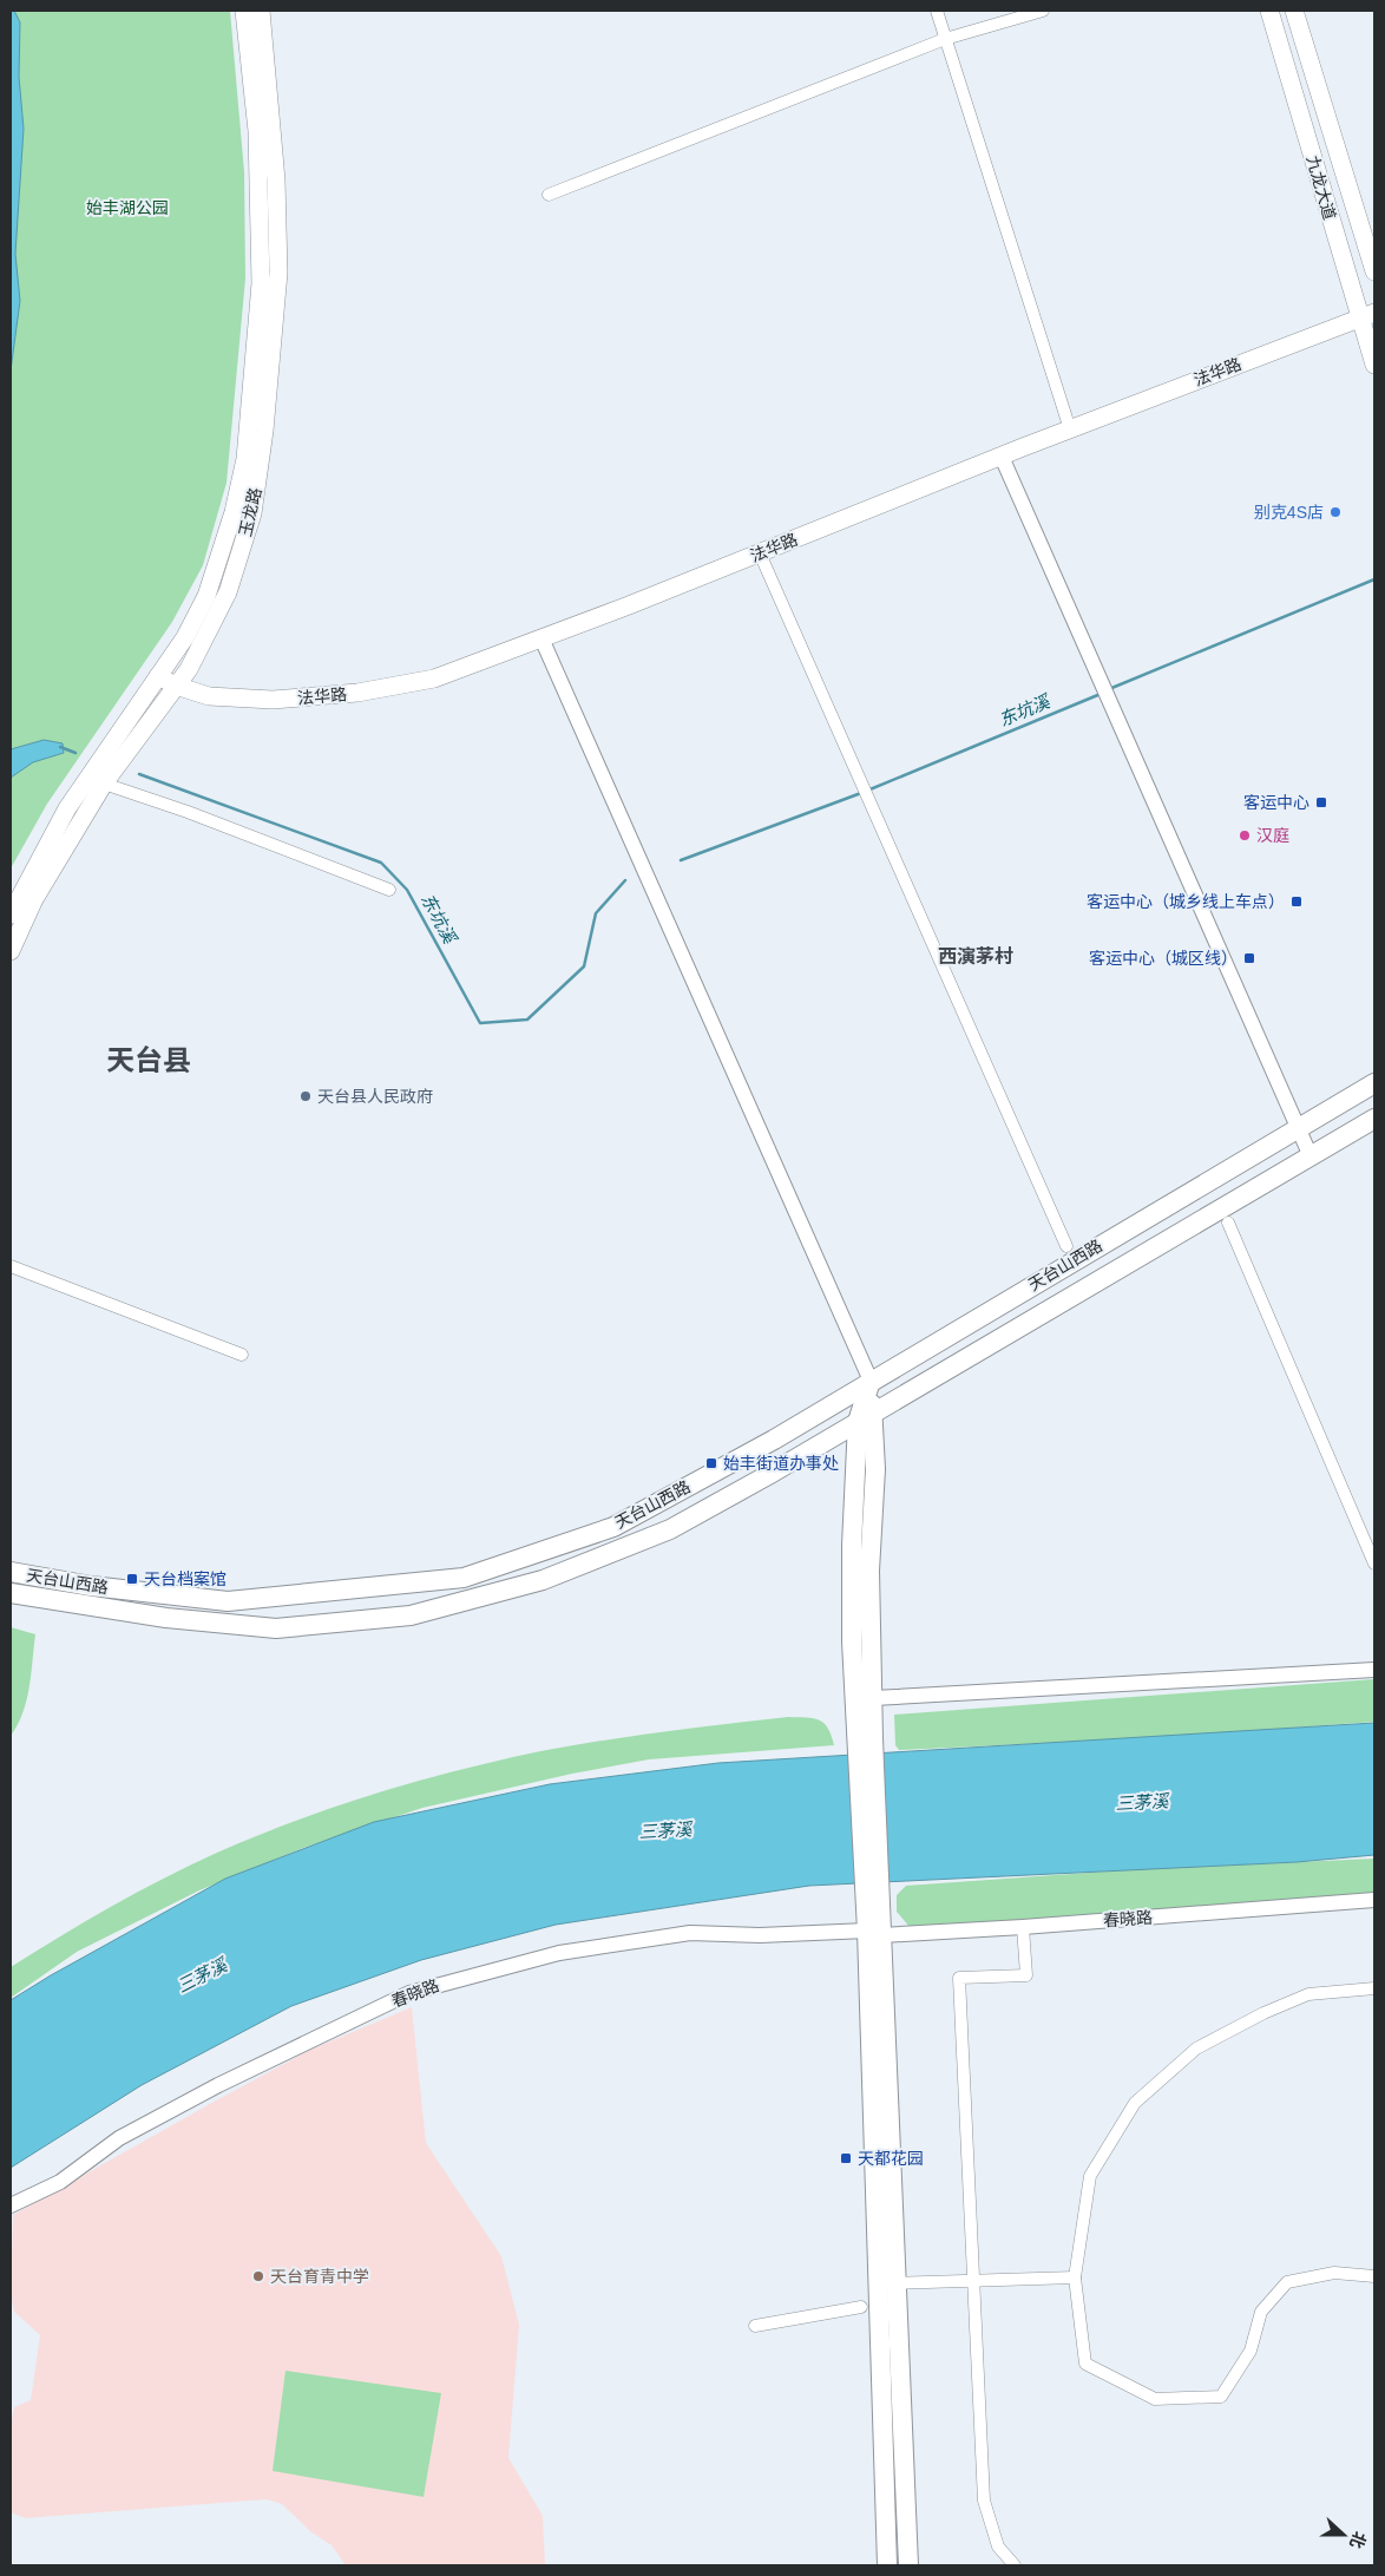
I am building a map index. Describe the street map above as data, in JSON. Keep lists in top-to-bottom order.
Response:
{
  "streets": {
    "main road": [
      "九龙大道",
      "法华路",
      "玉龙路",
      "天台山西路"
    ],
    "street": ["春晓路"]
  },
  "crossings": [
    ["九龙大道", "法华路"],
    ["法华路", "玉龙路"]
  ],
  "districts": ["西演茅村", "天台县"],
  "water": ["东坑溪", "三茅溪"],
  "parks": ["始丰湖公园"],
  "places": {
    "other": [
      "别克4S店",
      "汉庭",
      "天台县人民政府",
      "天台育青中学"
    ],
    "transit": [
      "客运中心",
      "客运中心（城乡线上车点）",
      "客运中心（城区线）",
      "始丰街道办事处",
      "天台档案馆",
      "天都花园"
    ]
  },
  "north": "right"
}
